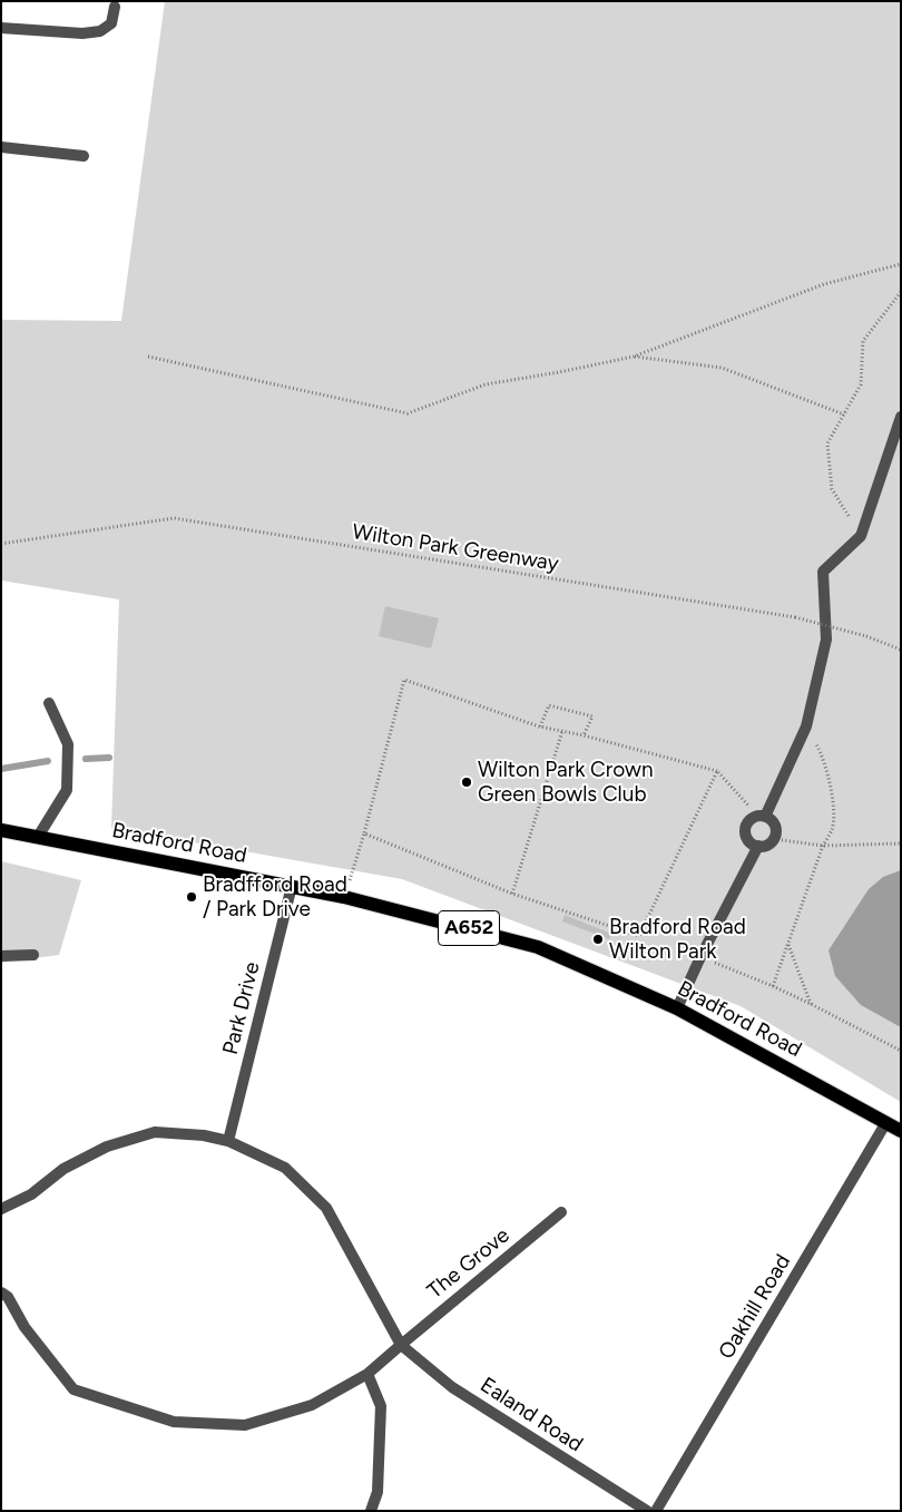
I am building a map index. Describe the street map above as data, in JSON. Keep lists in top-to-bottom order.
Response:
{
  "streets": {
    "main road": ["Bradford Road", "A652"],
    "street": [
      "Park Drive",
      "The Grove",
      "Oakhill Road",
      "Ealand Road"
    ],
    "path": ["Wilton Park Greenway"]
  },
  "crossings": [
    ["Bradford Road", "Park Drive"],
    ["Bradford Road", "Oakhill Road"],
    ["The Grove", "Ealand Road"]
  ],
  "places": ["Wilton Park Crown Green Bowls Club", "Bradfford Road / Park Drive", "Bradford Road Wilton Park"]
}
